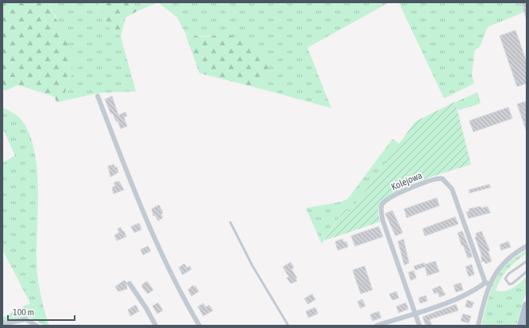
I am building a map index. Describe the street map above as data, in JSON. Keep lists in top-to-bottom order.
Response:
{
  "streets": {
    "street": ["Kolejowa"]
  },
  "scale_bar": "100 m"
}
